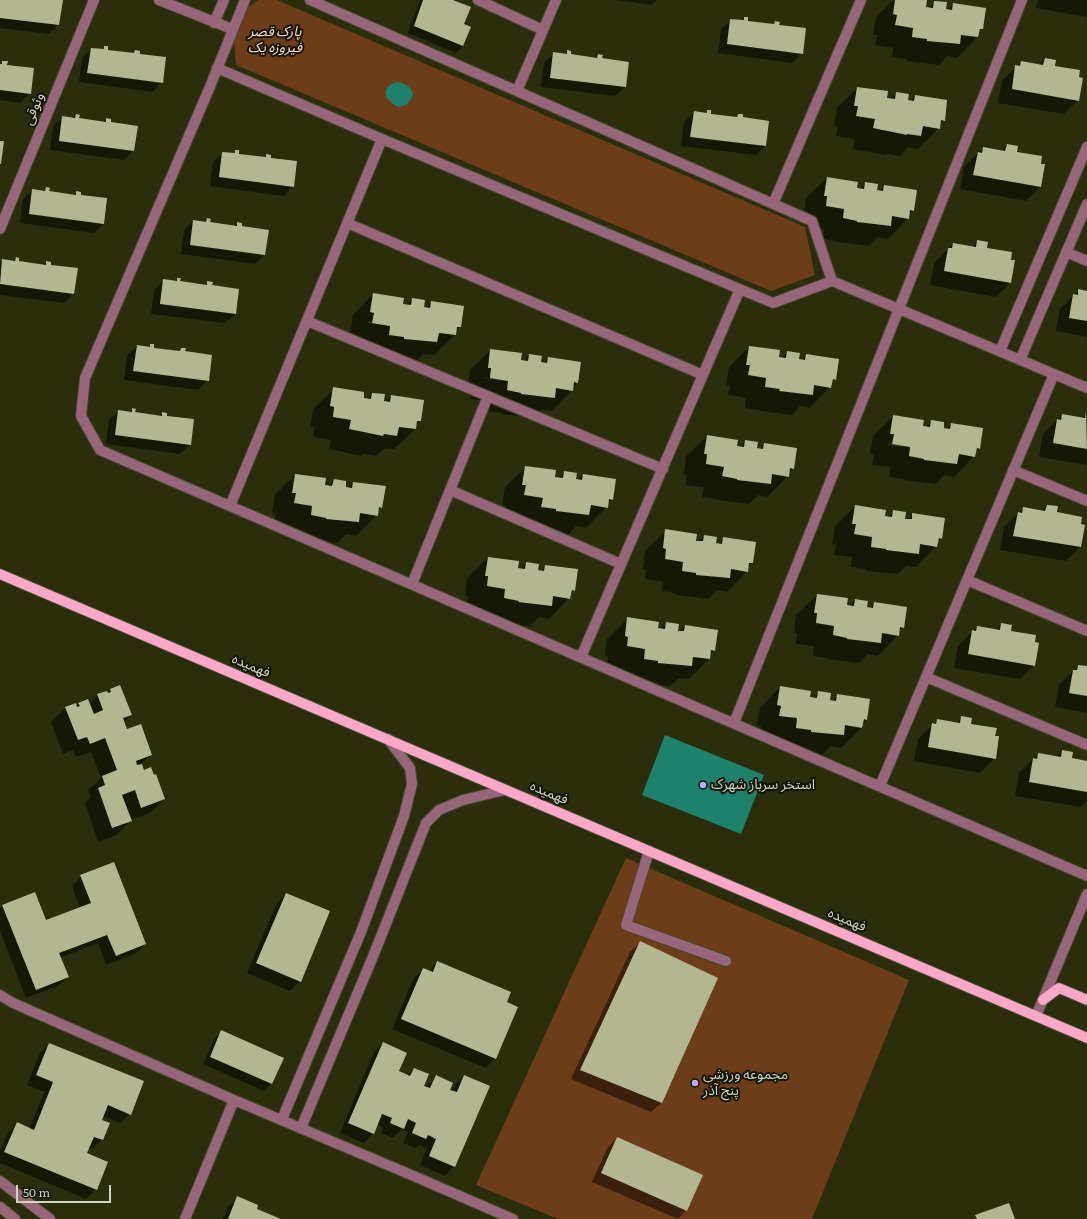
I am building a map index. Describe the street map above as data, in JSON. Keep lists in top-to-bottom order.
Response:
{
  "streets": {
    "main road": ["فهمیده"],
    "street": ["وثوقی"]
  },
  "parks": ["پارک قصر فیروزه یک"],
  "places": ["استخر سرباز شهرک", "مجموعه ورزشی پنج آذر"],
  "scale_bar": "50 m"
}
